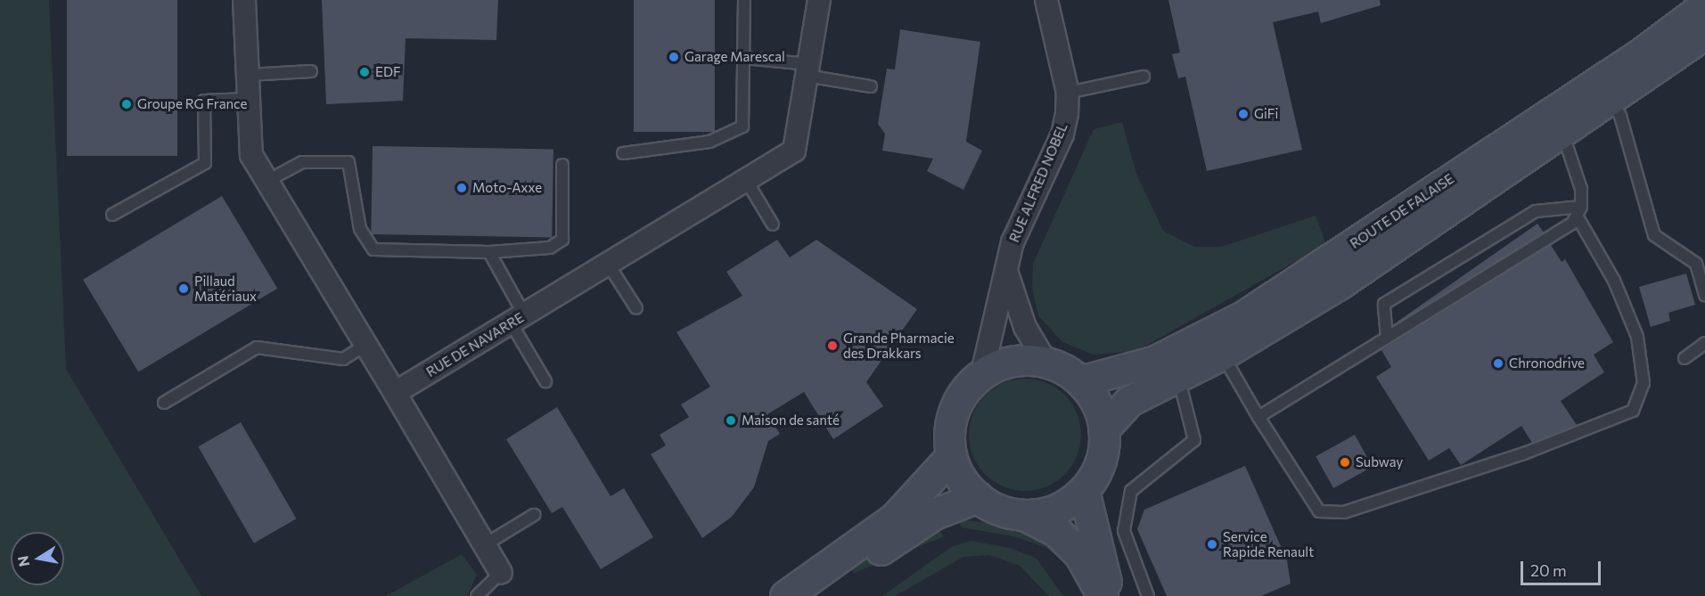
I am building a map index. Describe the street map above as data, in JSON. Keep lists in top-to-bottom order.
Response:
{
  "streets": {
    "main road": ["ROUTE DE FALAISE"],
    "street": ["RUE ALFRED NOBEL", "RUE DE NAVARRE"]
  },
  "crossings": [
    ["RUE ALFRED NOBEL", "ROUTE DE FALAISE"]
  ],
  "places": [
    "Garage Marescal",
    "EDF",
    "Groupe RG France",
    "GiFi",
    "Moto-Axxe",
    "Pillaud Matériaux",
    "Grande Pharmacie des Drakkars",
    "Chronodrive",
    "Maison de santé",
    "Subway",
    "Service Rapide Renault"
  ],
  "scale_bar": "20 m",
  "north": "left"
}
